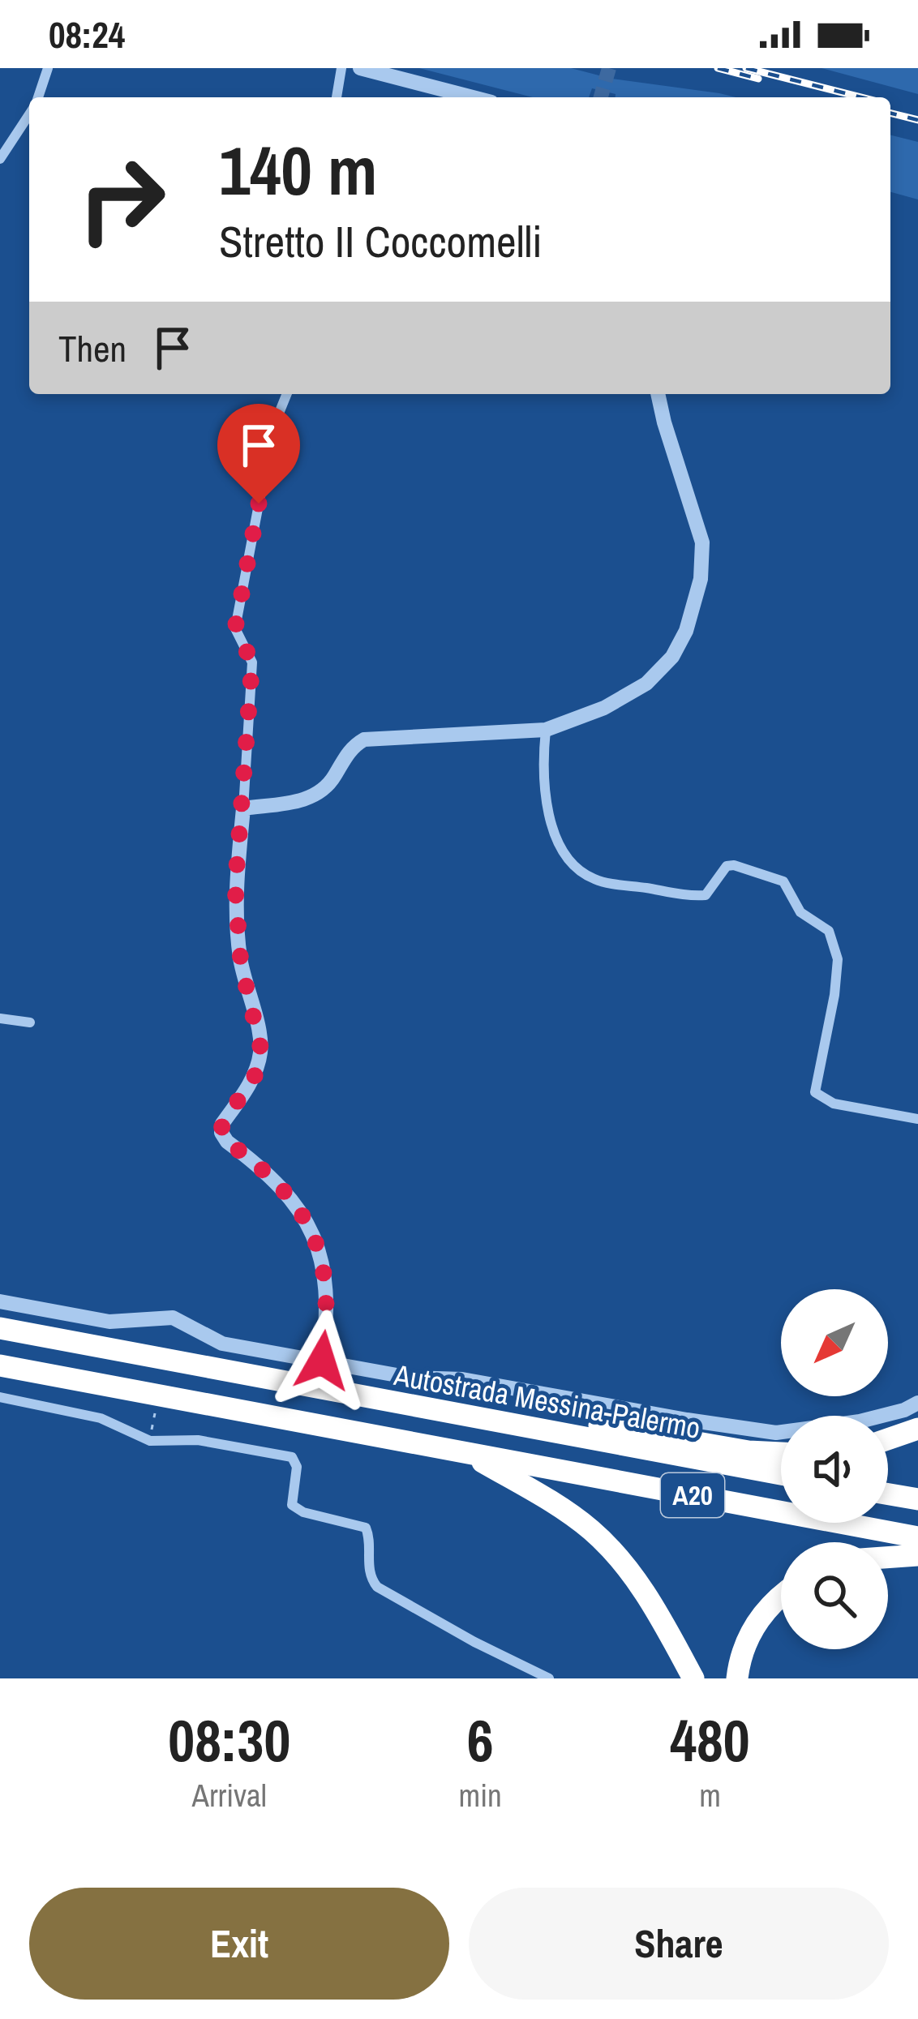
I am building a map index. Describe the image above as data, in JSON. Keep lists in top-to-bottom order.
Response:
{
  "streets": {
    "highway": ["Autostrada Messina-Palermo", "A20"]
  },
  "north": "bottom left",
  "page": {
    "status": "08:24",
    "turn": ["140 m", "Stretto II Coccomelli"],
    "then": "Then",
    "eta": [
      "08:30",
      "Arrival",
      "6",
      "min",
      "480",
      "m"
    ],
    "buttons": ["Exit", "Share"]
  }
}
